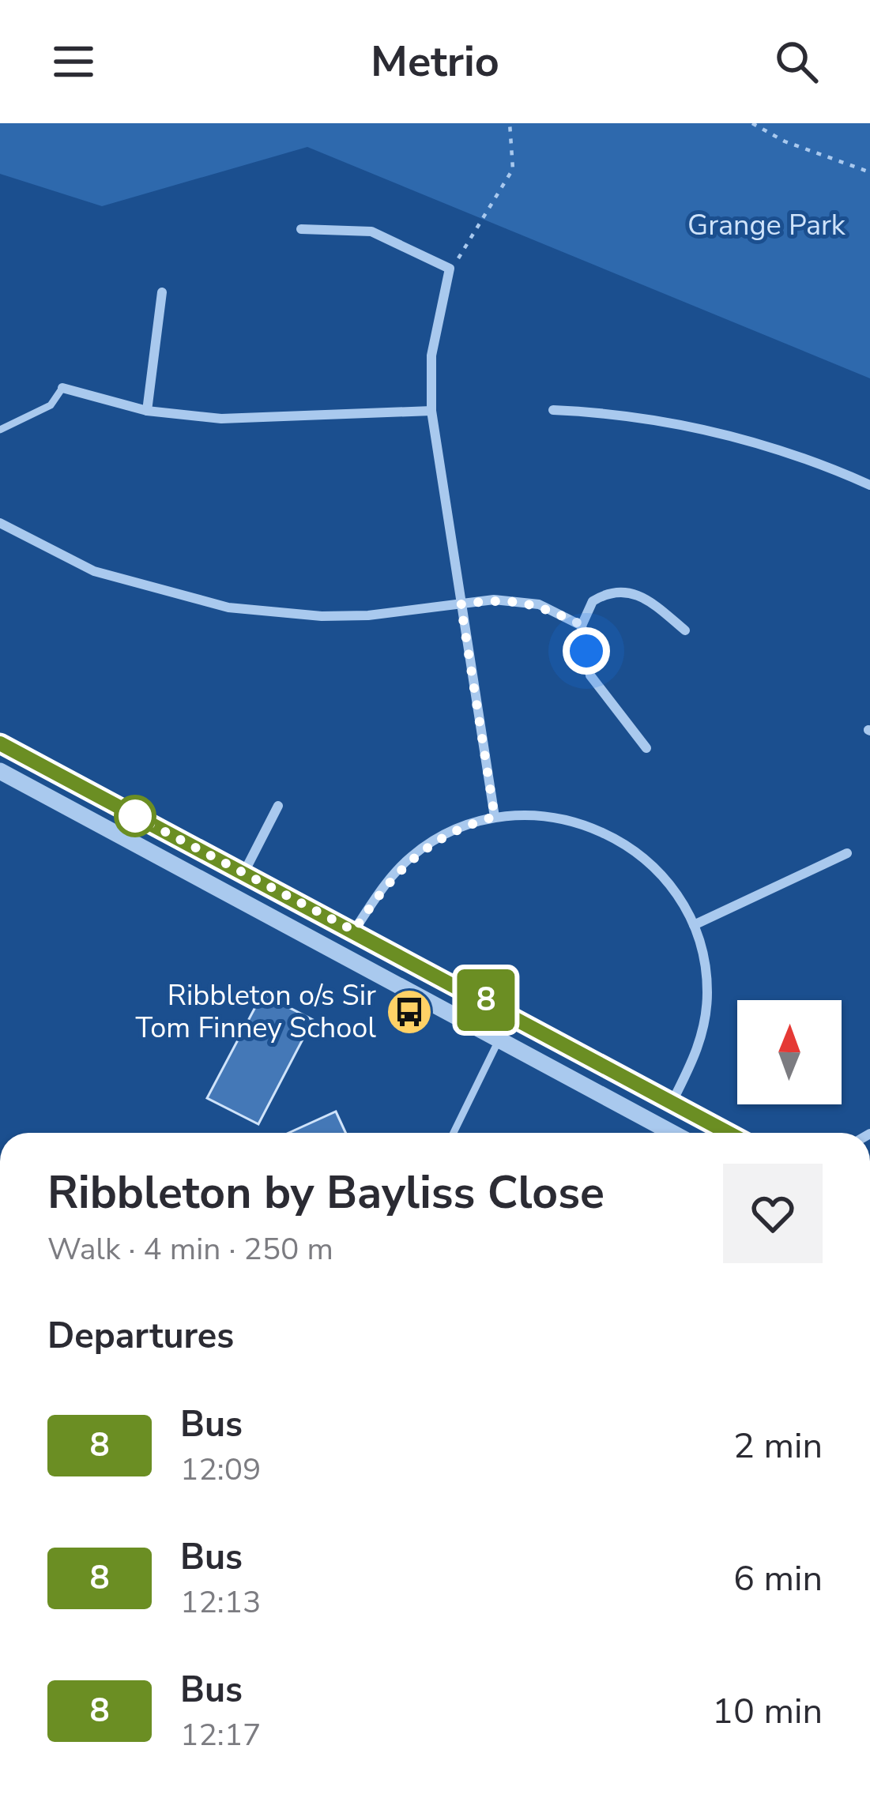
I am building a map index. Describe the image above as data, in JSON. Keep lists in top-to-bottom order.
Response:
{
  "parks": ["Grange Park"],
  "places": {
    "bus stop": ["Ribbleton o/s Sir Tom Finney School"]
  },
  "lines": ["bus line 8"],
  "north": "top",
  "page": {
    "header": "Metrio",
    "on_map": "8",
    "heading": [
      ["Ribbleton by Bayliss Close", "Walk · 4 min · 250 m"],
      "Departures"
    ],
    "list": [
      {
        "mark": "8",
        "name": "Bus",
        "note": "12:09",
        "value": "2 min"
      },
      {
        "mark": "8",
        "name": "Bus",
        "note": "12:13",
        "value": "6 min"
      },
      {
        "mark": "8",
        "name": "Bus",
        "note": "12:17",
        "value": "10 min"
      }
    ]
  }
}
